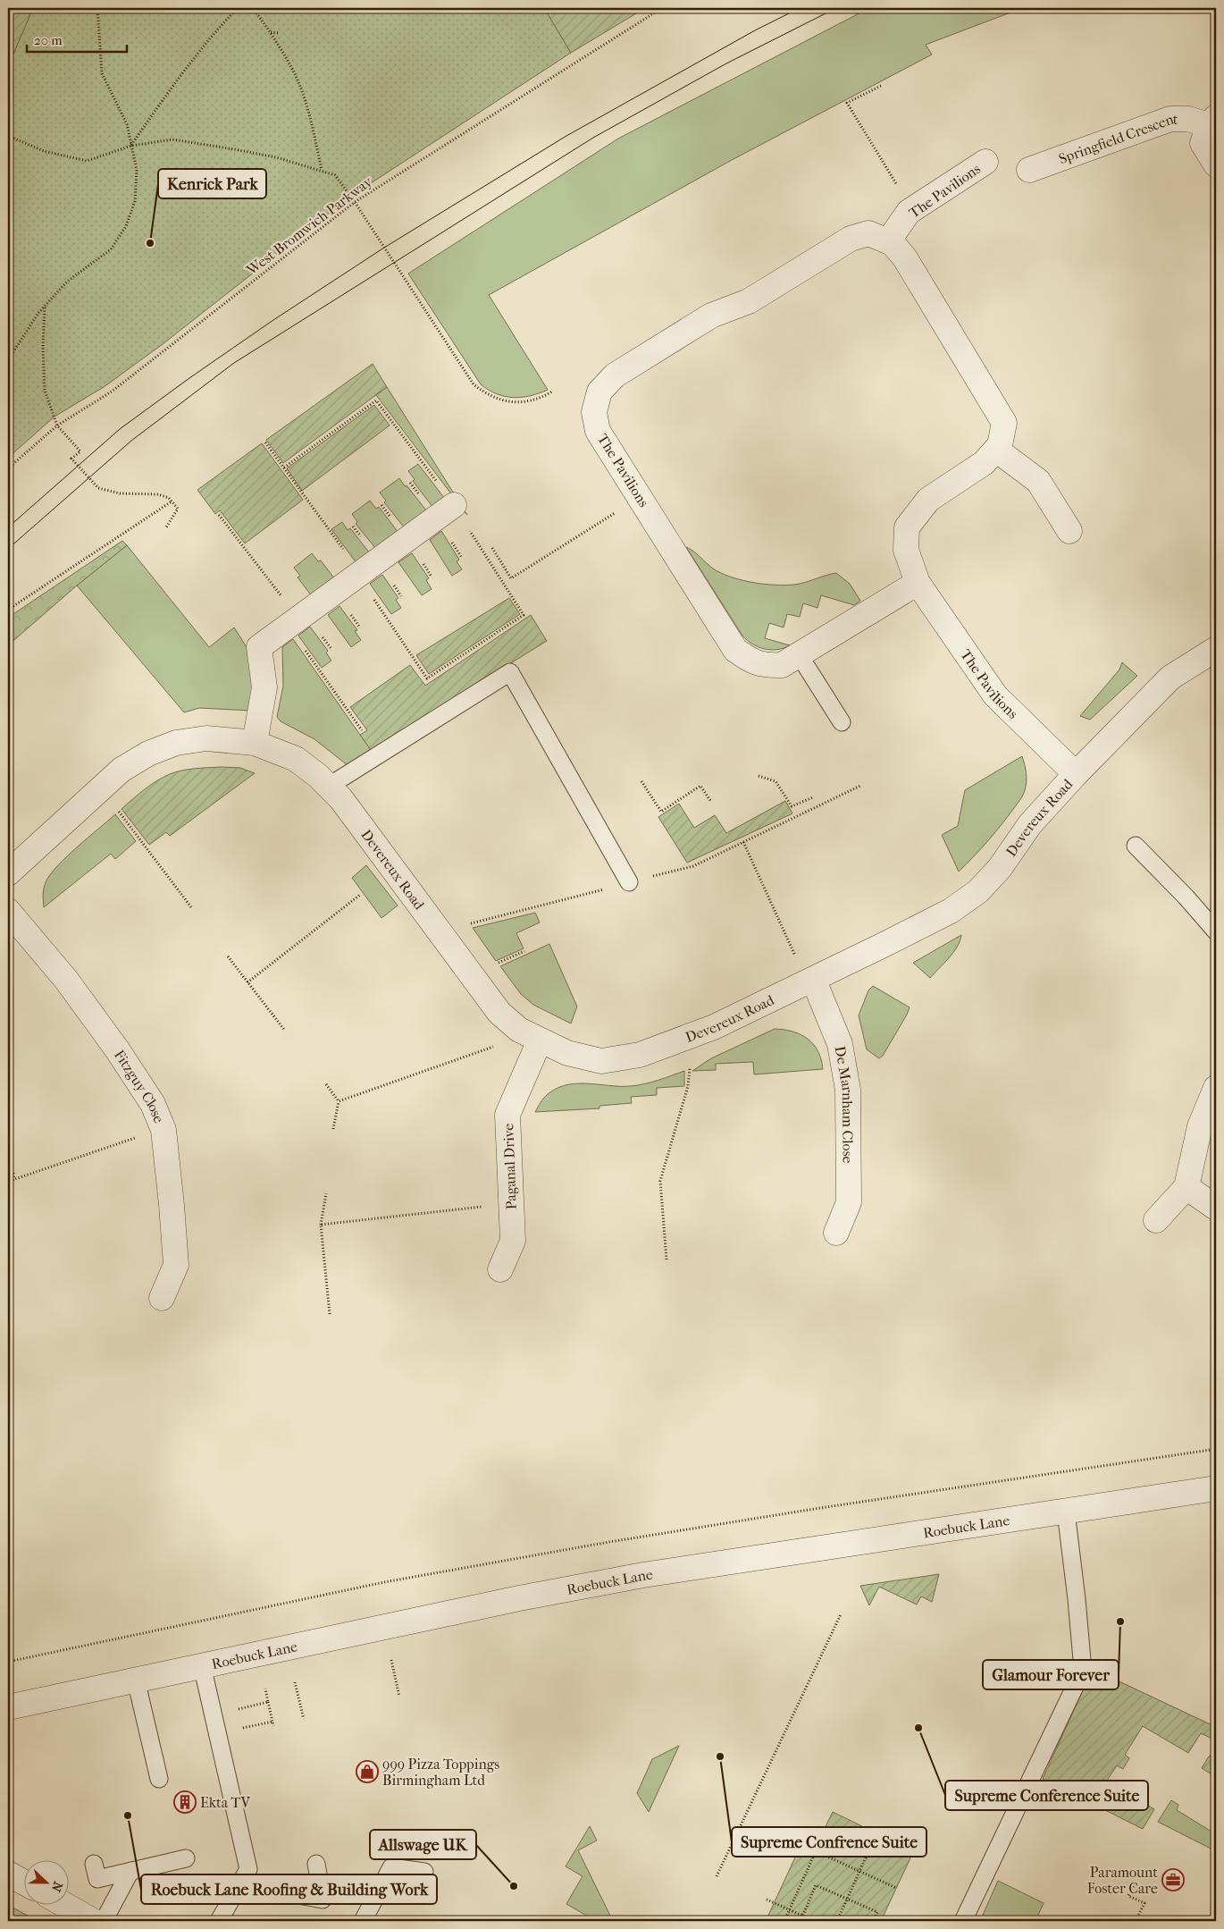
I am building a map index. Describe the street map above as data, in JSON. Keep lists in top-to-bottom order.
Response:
{
  "streets": {
    "street": [
      "Springfield Crescent",
      "The Pavilions",
      "Devereux Road",
      "Fitzguy Close",
      "De Marnham Close",
      "Paganal Drive",
      "Roebuck Lane"
    ],
    "path": ["West Bromwich Parkway"]
  },
  "crossings": [
    ["The Pavilions", "Devereux Road"],
    ["Devereux Road", "De Marnham Close"],
    ["Devereux Road", "Paganal Drive"]
  ],
  "places": {
    "other": [
      "Kenrick Park",
      "Glamour Forever",
      "Supreme Conference Suite",
      "Supreme Confrence Suite",
      "Roebuck Lane Roofing & Building Work",
      "Allswage UK"
    ],
    "shop": ["999 Pizza Toppings Birmingham Ltd"],
    "building": ["Ekta TV"],
    "office": ["Paramount Foster Care"]
  },
  "scale_bar": "20 m",
  "north": "right"
}
